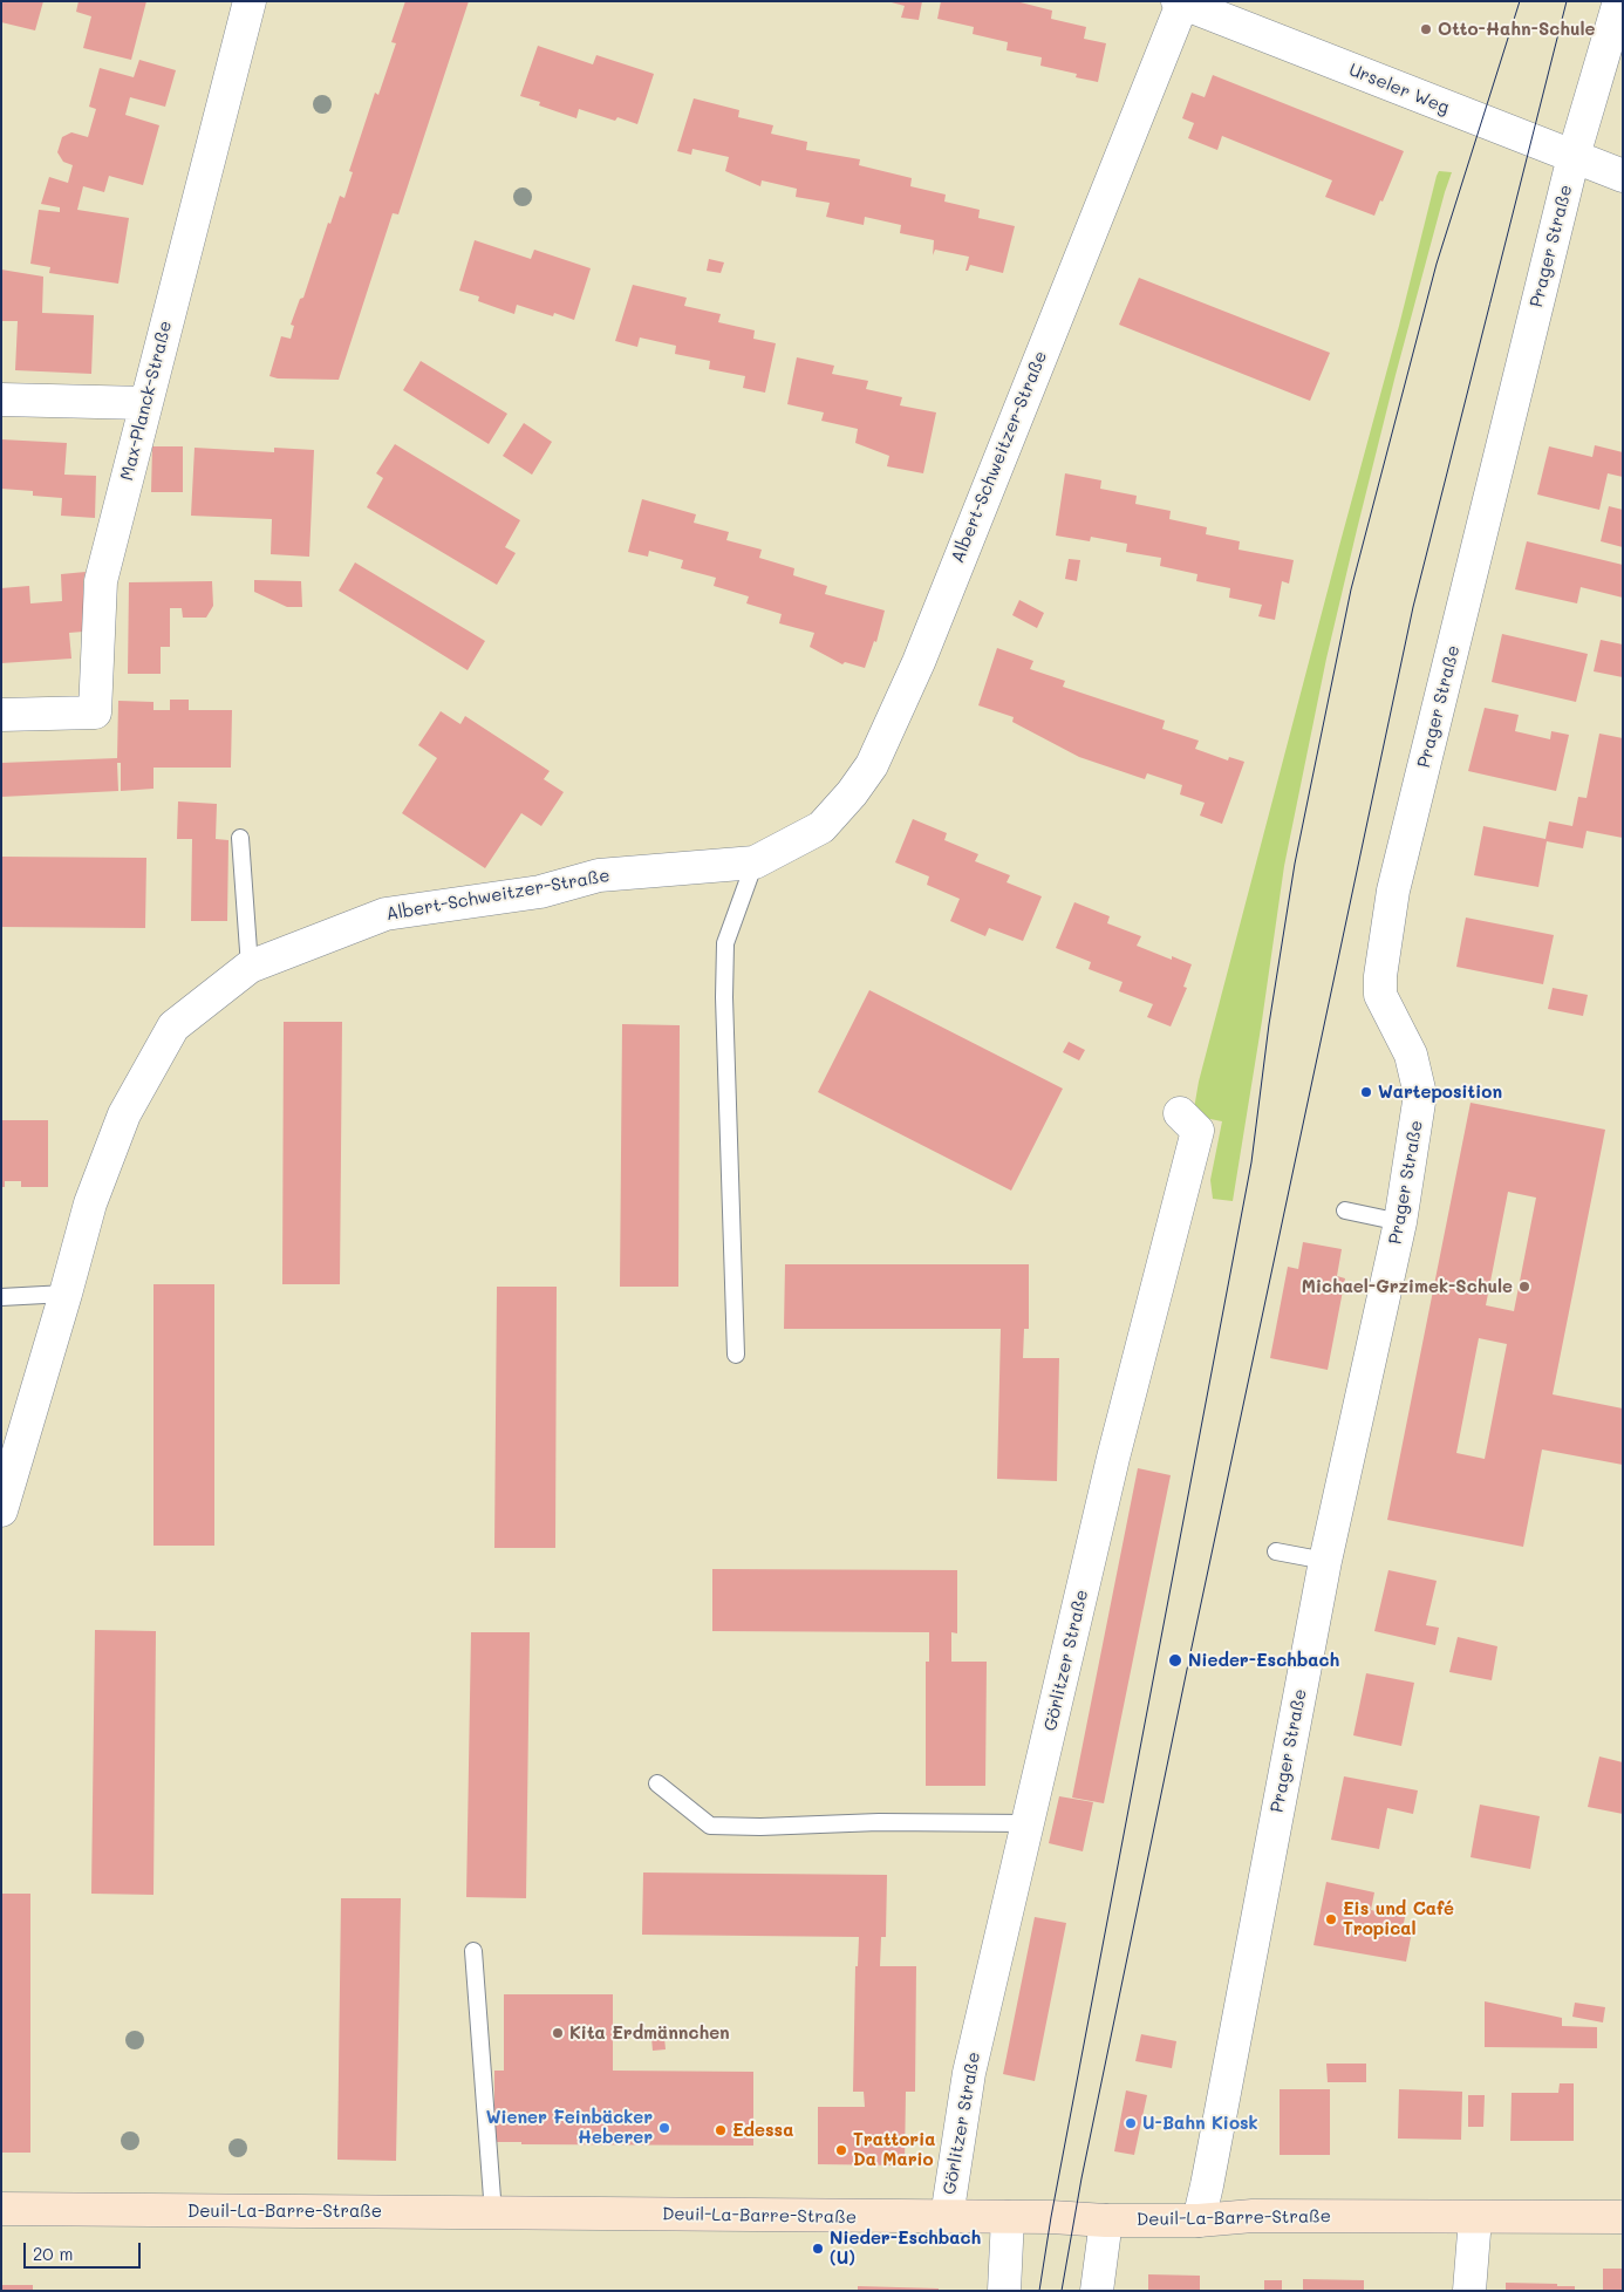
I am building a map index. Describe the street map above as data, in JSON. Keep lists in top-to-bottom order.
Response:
{
  "streets": {
    "street": [
      "Urseler Weg",
      "Prager Straße",
      "Max-Planck-Straße",
      "Albert-Schweitzer-Straße",
      "Görlitzer Straße",
      "Deuil-La-Barre-Straße"
    ]
  },
  "crossings": [
    ["Urseler Weg", "Prager Straße"],
    ["Urseler Weg", "Albert-Schweitzer-Straße"],
    ["Prager Straße", "Deuil-La-Barre-Straße"],
    ["Görlitzer Straße", "Deuil-La-Barre-Straße"]
  ],
  "places": [
    "Otto-Hahn-Schule",
    "Warteposition",
    "Michael-Grzimek-Schule",
    "Nieder-Eschbach",
    "Eis und Café Tropical",
    "Kita Erdmännchen",
    "U-Bahn Kiosk",
    "Wiener Feinbäcker Heberer",
    "Edessa",
    "Trattoria Da Mario",
    "Nieder-Eschbach (U)"
  ],
  "scale_bar": "20 m"
}
